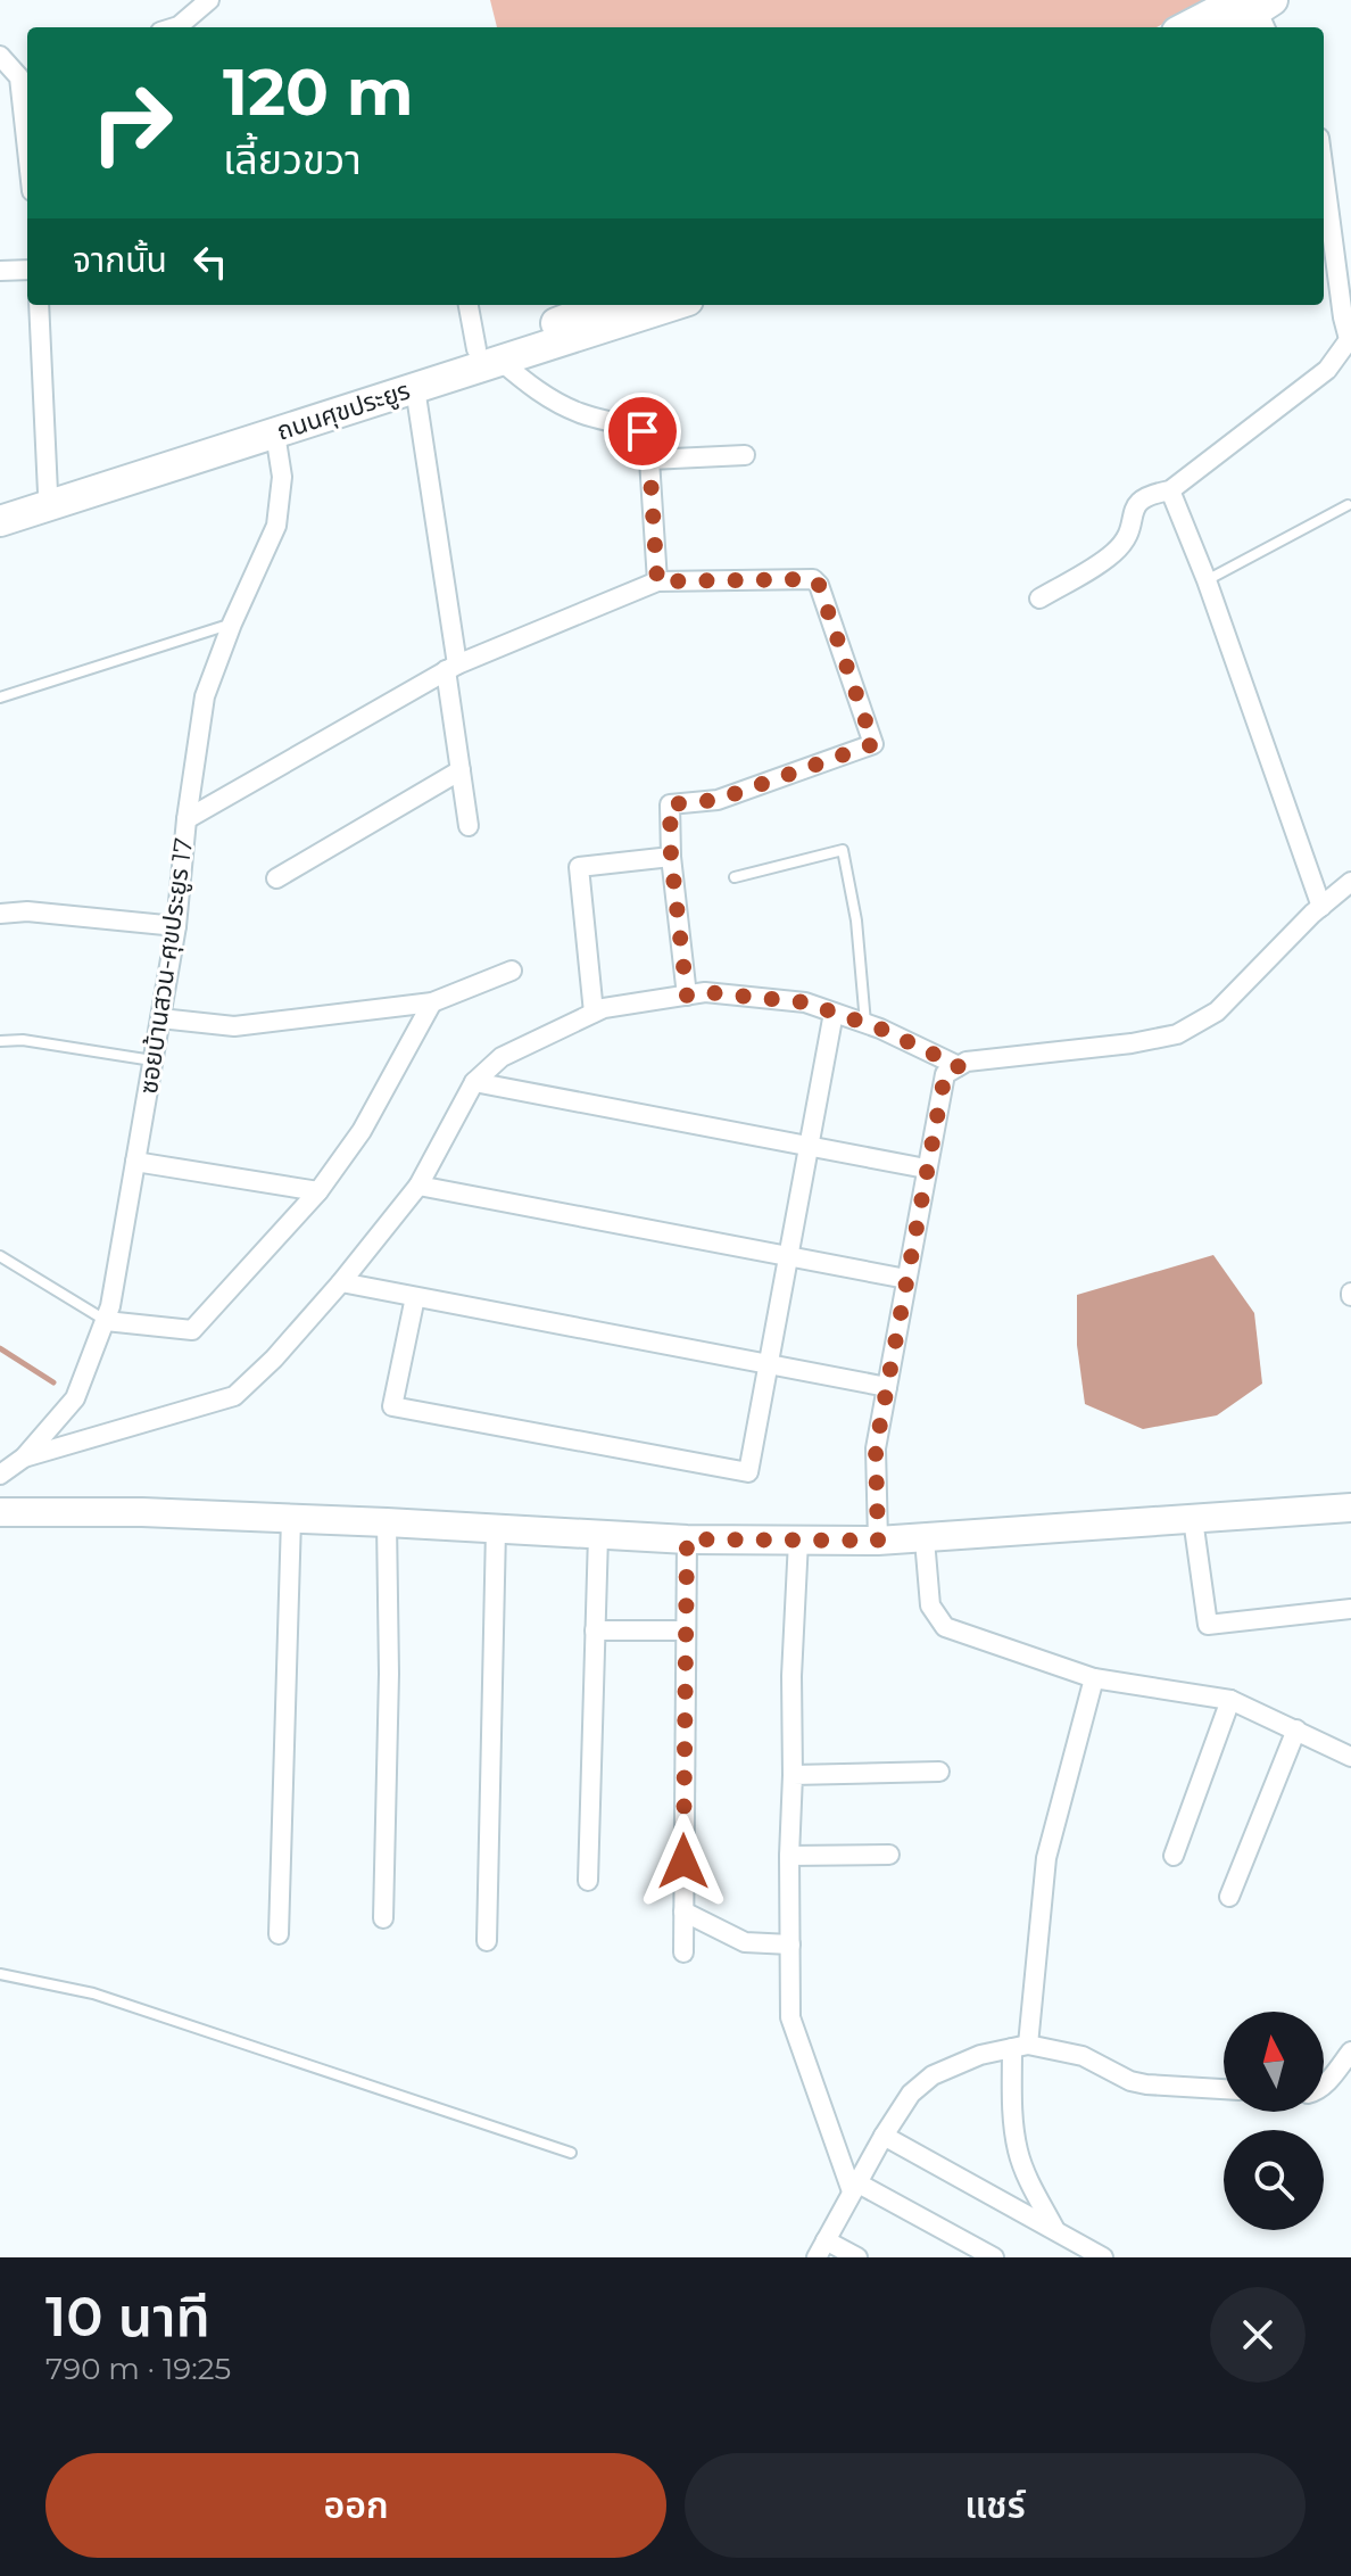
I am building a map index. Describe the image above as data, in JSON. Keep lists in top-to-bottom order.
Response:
{
  "streets": {
    "main road": ["ถนนศุขประยูร"],
    "street": ["ซอยบ้านสวน-ศุขประยูร 17"]
  },
  "crossings": [
    ["ถนนศุขประยูร", "ซอยบ้านสวน-ศุขประยูร 17"]
  ],
  "north": "top",
  "page": {
    "turn": ["120 m", "เลี้ยวขวา"],
    "then": "จากนั้น",
    "heading": ["10 นาที", "790 m · 19:25"],
    "buttons": ["ออก", "แชร์"]
  }
}
